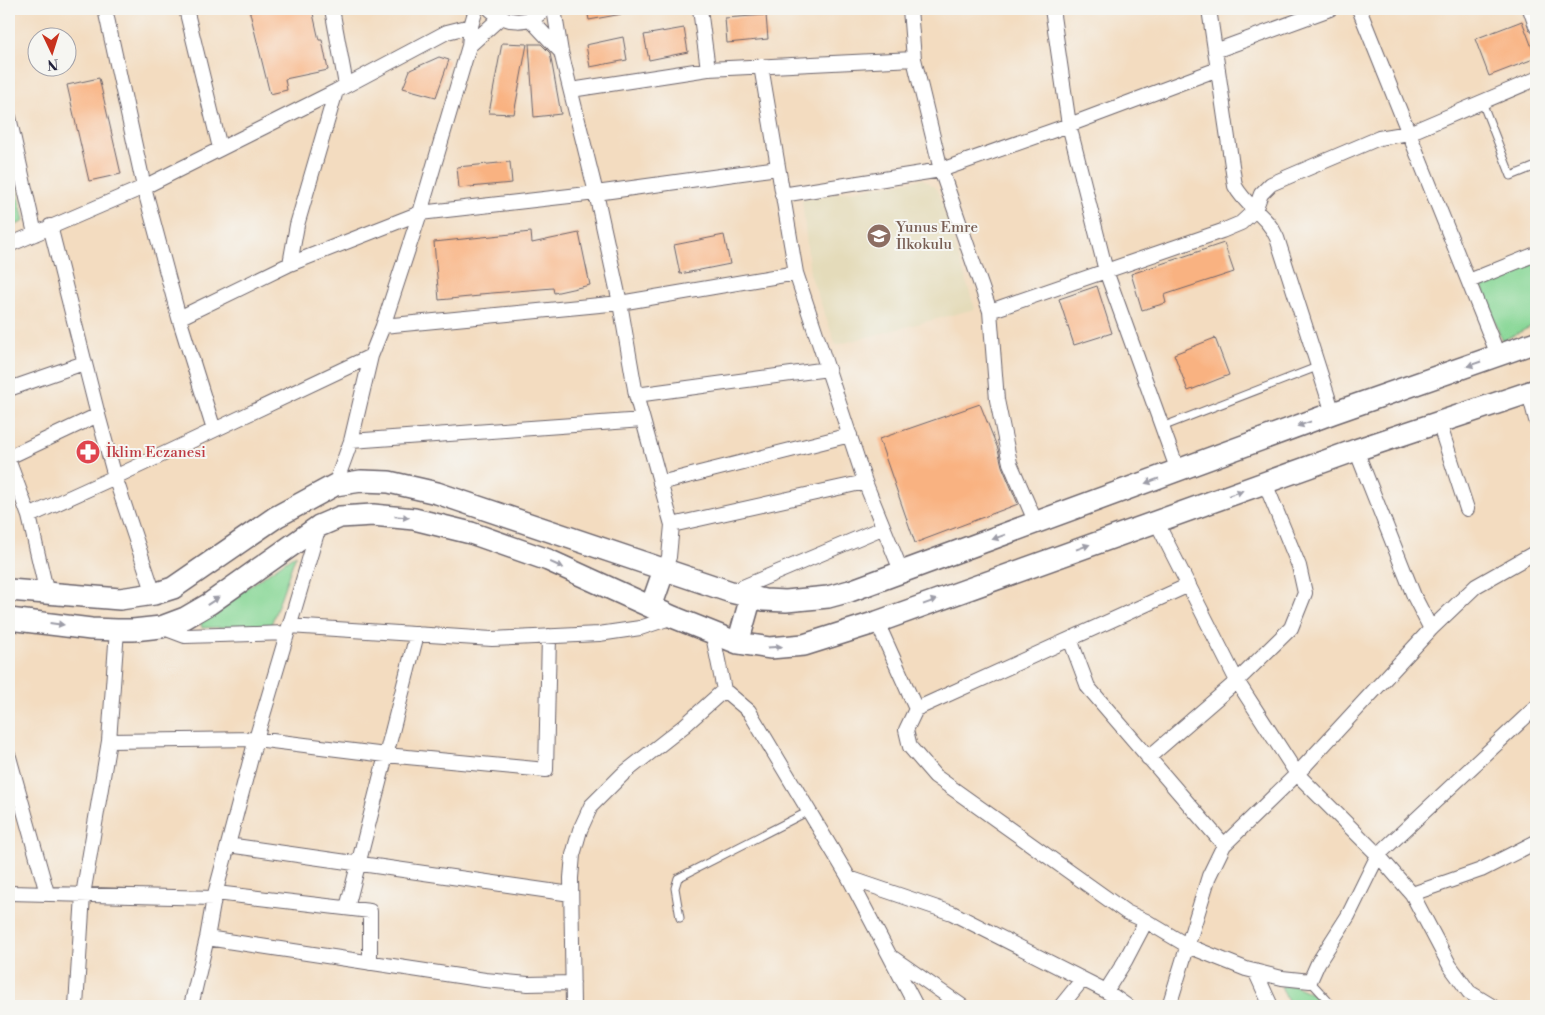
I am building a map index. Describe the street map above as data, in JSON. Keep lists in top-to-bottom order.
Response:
{
  "places": {
    "school or university": ["Yunus Emre İlkokulu"],
    "pharmacy": ["İklim Eczanesi"]
  },
  "north": "bottom"
}
